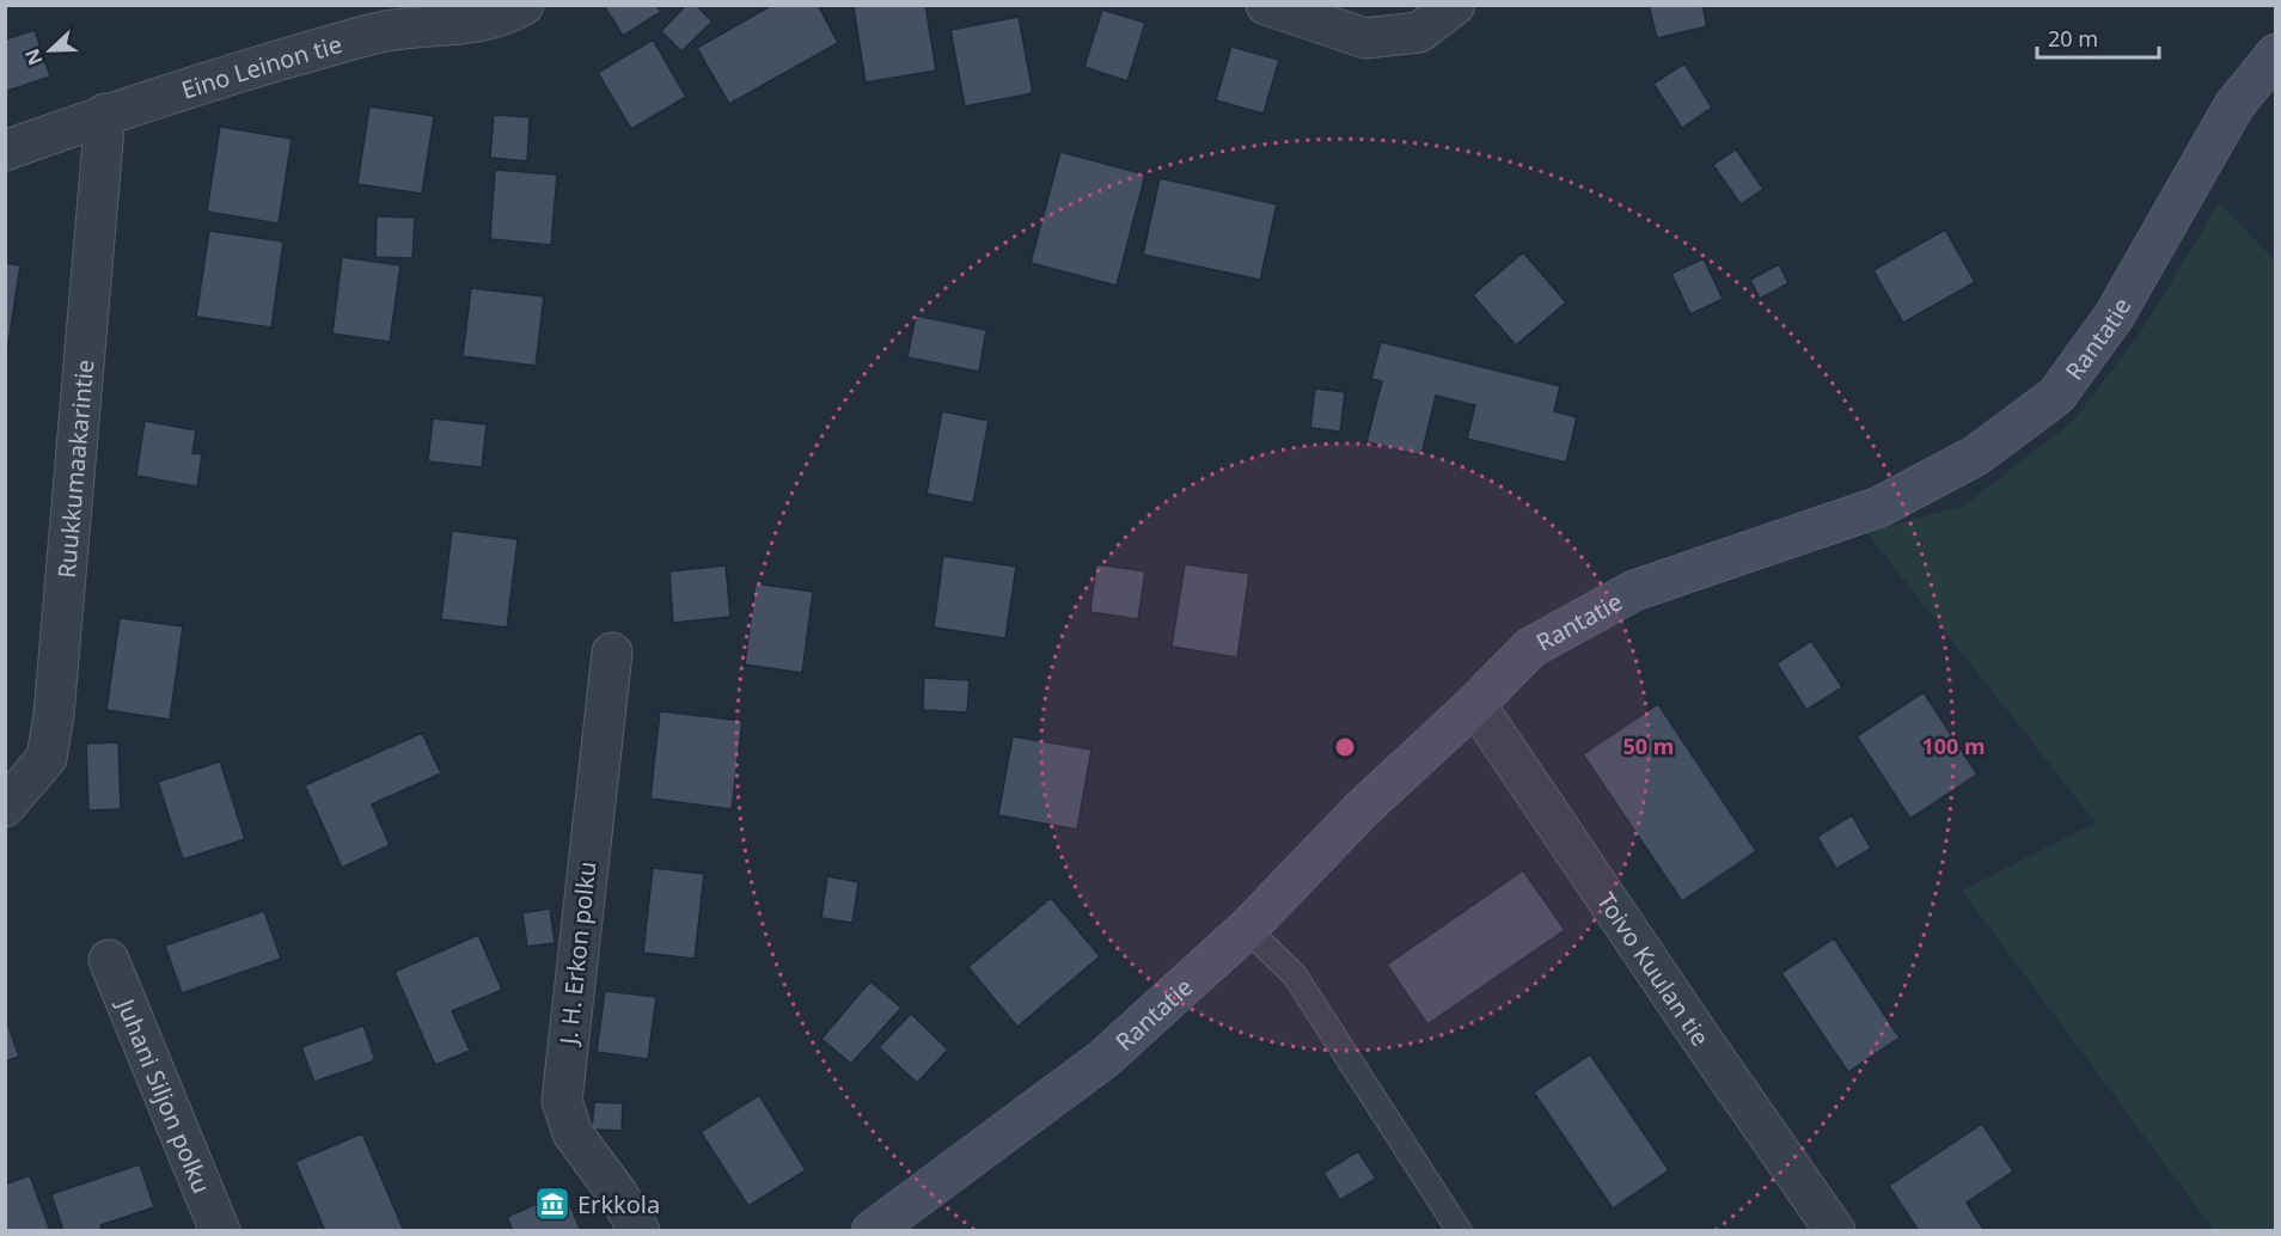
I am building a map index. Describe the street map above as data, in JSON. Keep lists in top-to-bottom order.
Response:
{
  "streets": {
    "street": [
      "Eino Leinon tie",
      "Rantatie",
      "Ruukkumaakarintie",
      "J. H. Erkon polku",
      "Toivo Kuulan tie",
      "Juhani Siljon polku"
    ]
  },
  "crossings": [
    ["Eino Leinon tie", "Ruukkumaakarintie"],
    ["Rantatie", "Toivo Kuulan tie"]
  ],
  "places": {
    "museum": ["Erkkola"]
  },
  "scale_bar": "20 m",
  "north": "left",
  "rings": ["50 m", "100 m"]
}
